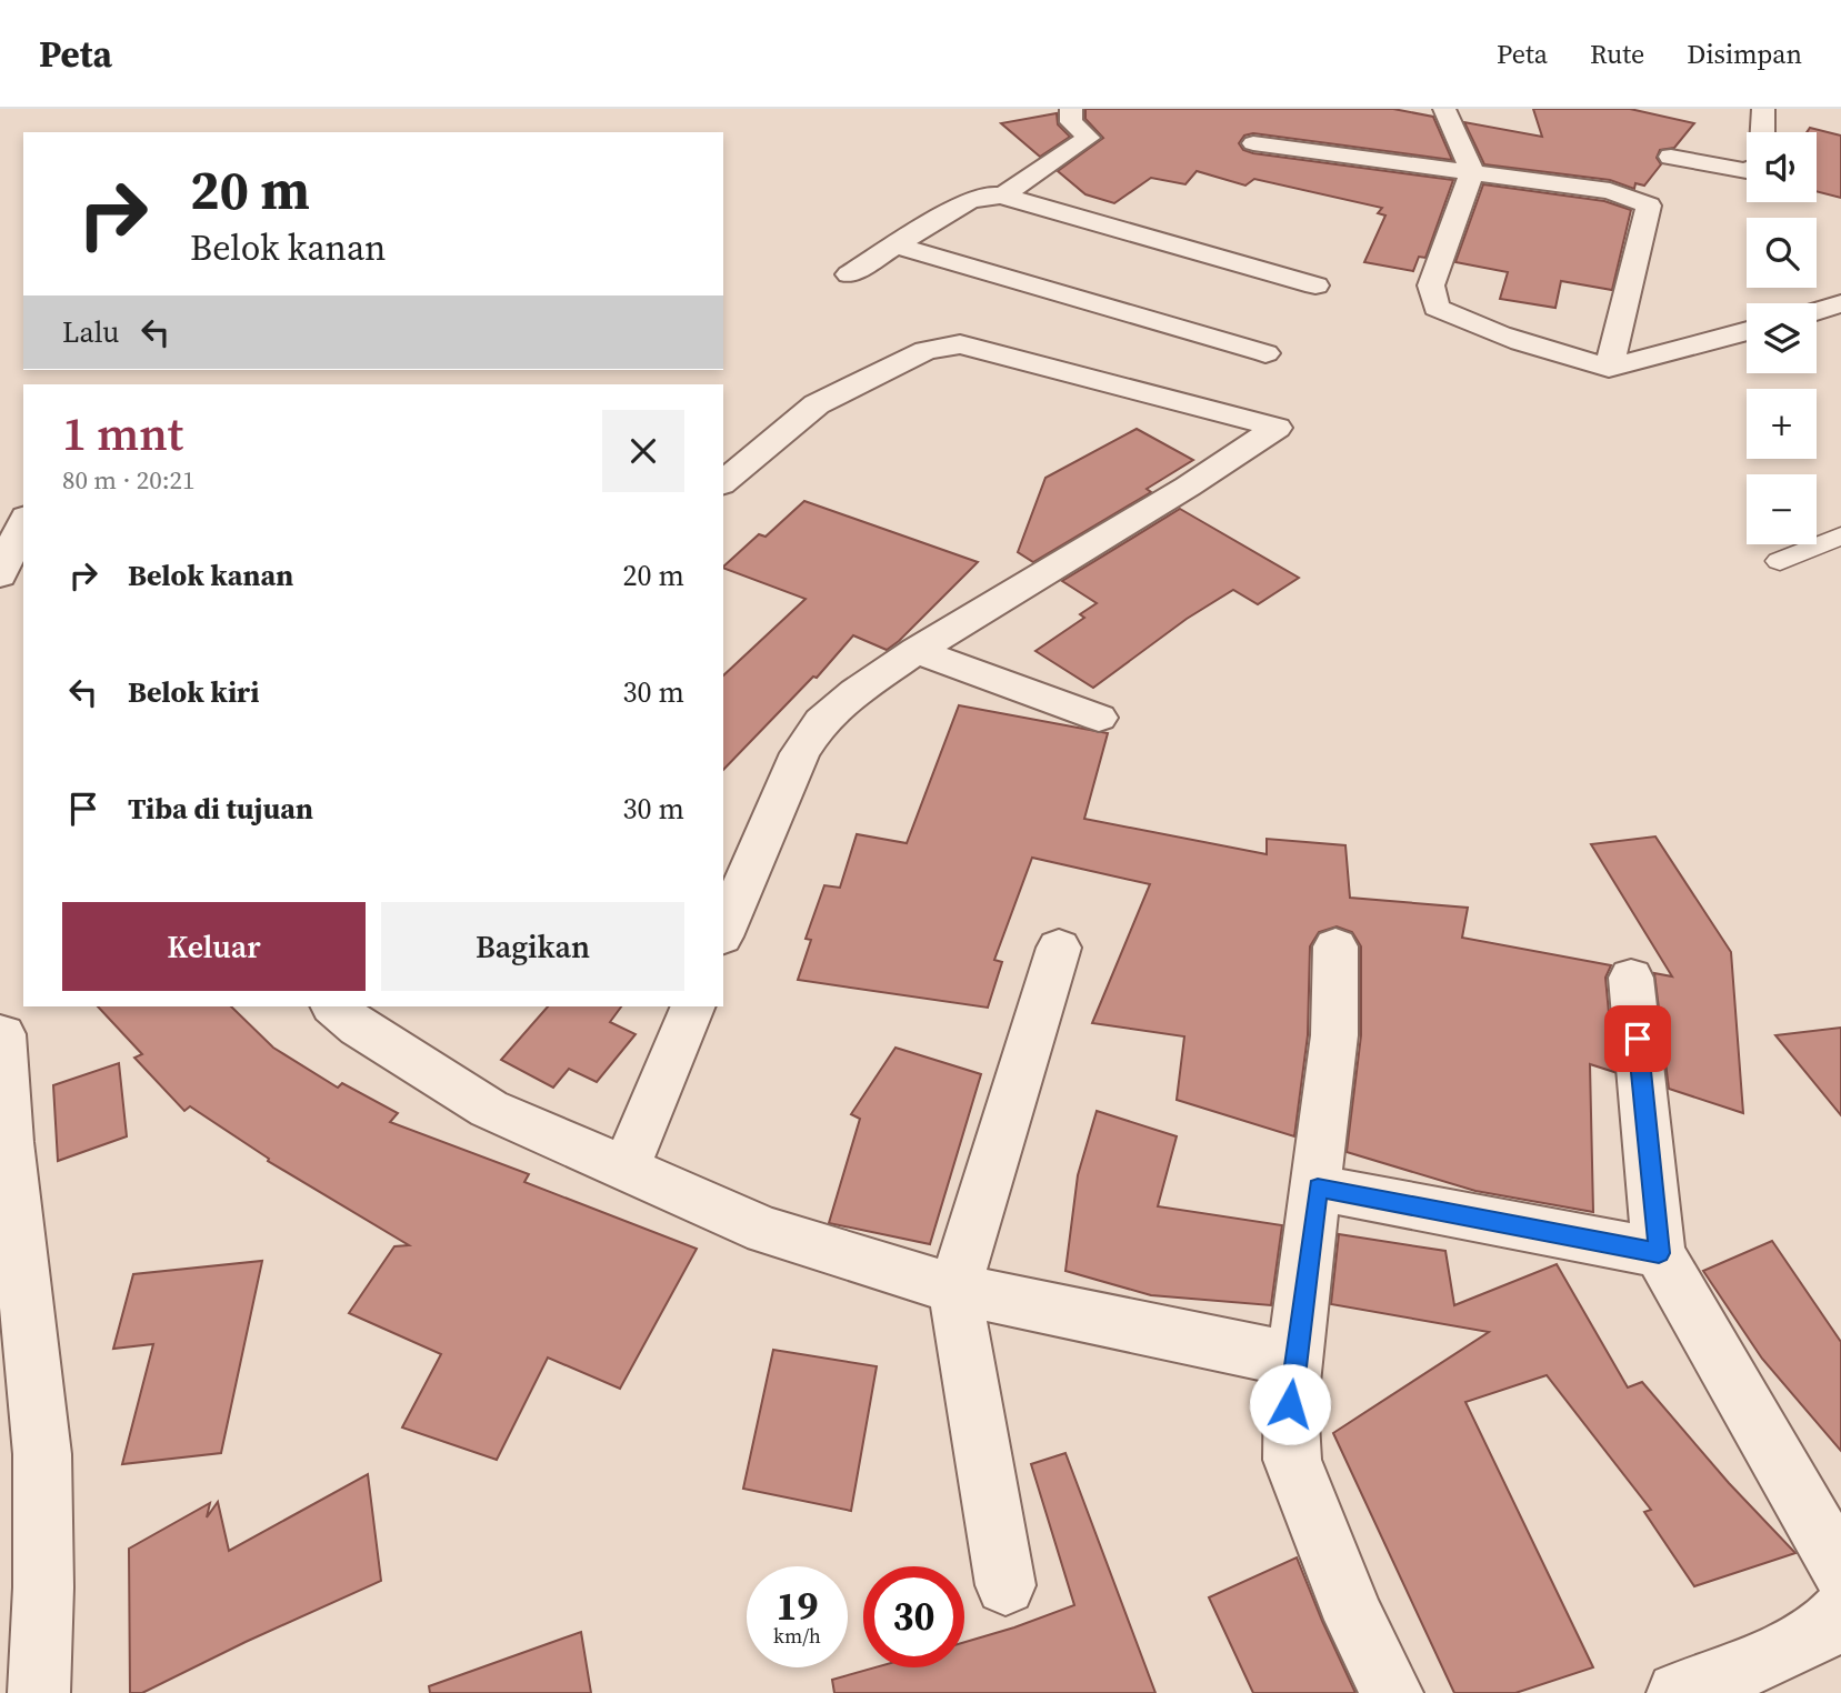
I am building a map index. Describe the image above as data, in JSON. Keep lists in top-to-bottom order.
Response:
{
  "page": {
    "header": "Peta",
    "nav": ["Peta", "Rute", "Disimpan"],
    "map_buttons": ["+", "−"],
    "turn": ["20 m", "Belok kanan"],
    "then": "Lalu",
    "heading": ["1 mnt", "80 m · 20:21"],
    "list": [
      {
        "name": "Belok kanan",
        "value": "20 m"
      },
      {
        "name": "Belok kiri",
        "value": "30 m"
      },
      {
        "name": "Tiba di tujuan",
        "value": "30 m"
      }
    ],
    "buttons": ["Keluar", "Bagikan"],
    "speed": "19 km/h",
    "limit": "30"
  }
}
